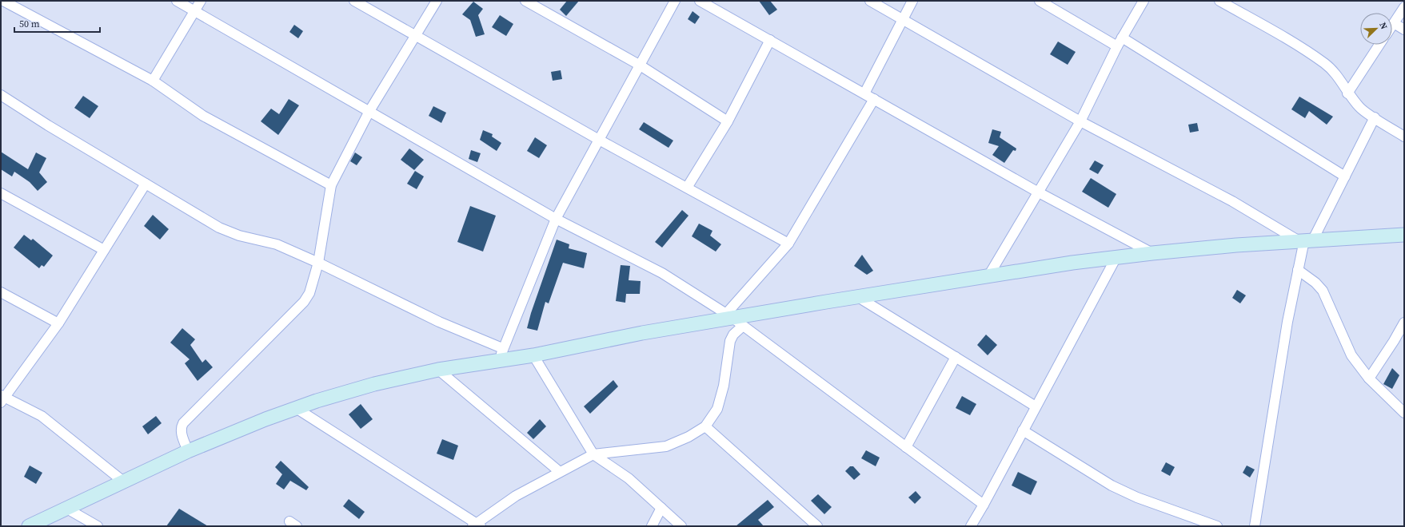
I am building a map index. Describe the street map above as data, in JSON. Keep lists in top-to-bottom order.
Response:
{
  "scale_bar": "50 m",
  "north": "top right"
}
